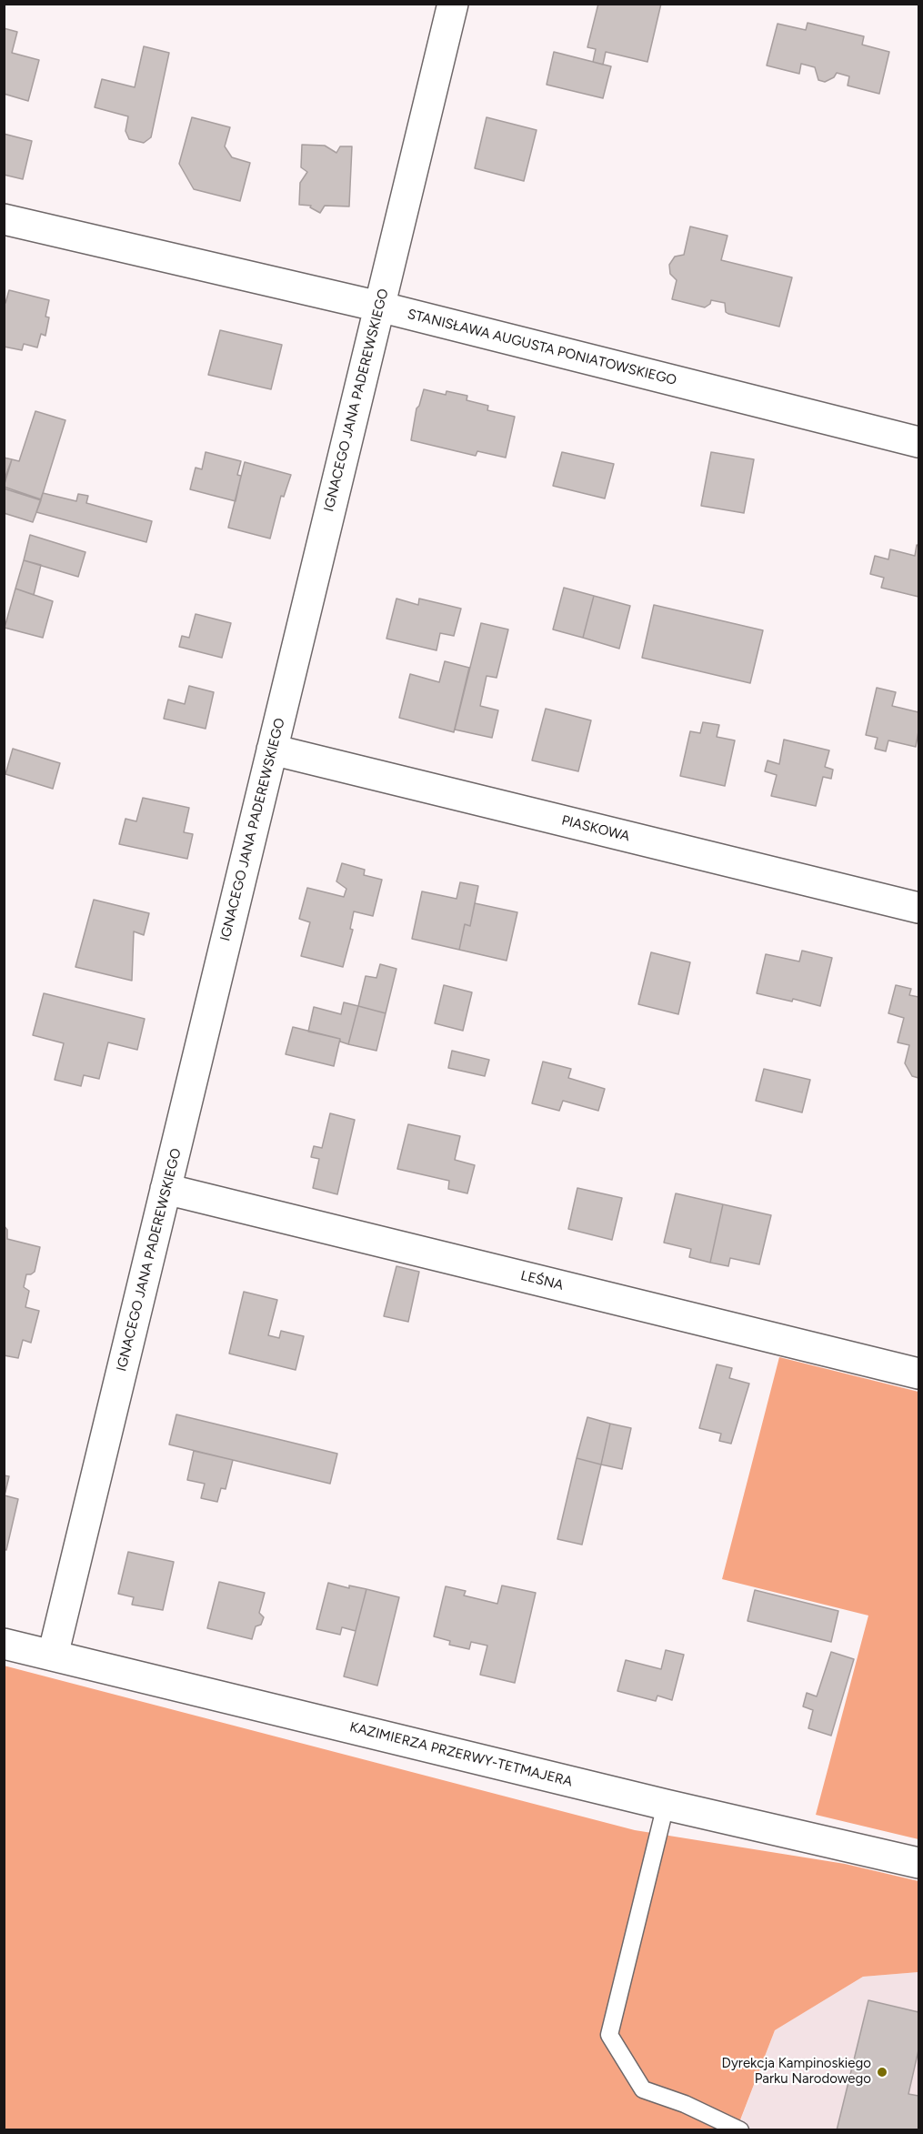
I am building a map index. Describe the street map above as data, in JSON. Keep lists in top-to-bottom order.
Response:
{
  "streets": {
    "street": [
      "STANISŁAWA AUGUSTA PONIATOWSKIEGO",
      "IGNACEGO JANA PADEREWSKIEGO",
      "PIASKOWA",
      "LEŚNA",
      "KAZIMIERZA PRZERWY-TETMAJERA"
    ]
  },
  "crossings": [
    ["STANISŁAWA AUGUSTA PONIATOWSKIEGO", "IGNACEGO JANA PADEREWSKIEGO"],
    ["IGNACEGO JANA PADEREWSKIEGO", "PIASKOWA"],
    ["IGNACEGO JANA PADEREWSKIEGO", "LEŚNA"],
    ["IGNACEGO JANA PADEREWSKIEGO", "KAZIMIERZA PRZERWY-TETMAJERA"]
  ],
  "places": ["Dyrekcja Kampinoskiego Parku Narodowego"]
}
